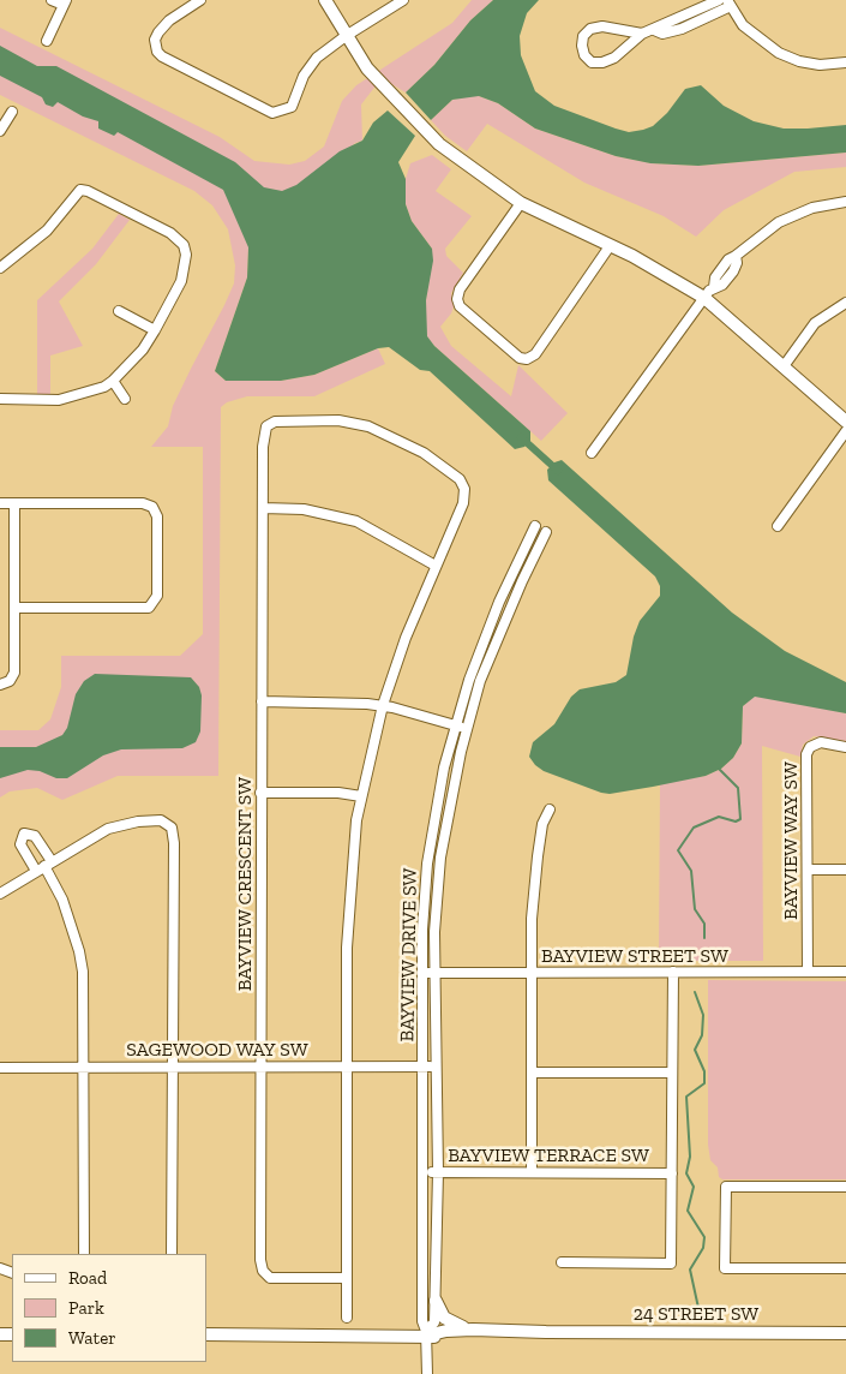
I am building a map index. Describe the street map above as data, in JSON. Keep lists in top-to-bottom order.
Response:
{
  "streets": {
    "street": [
      "BAYVIEW WAY SW",
      "BAYVIEW CRESCENT SW",
      "BAYVIEW DRIVE SW",
      "BAYVIEW STREET SW",
      "SAGEWOOD WAY SW",
      "BAYVIEW TERRACE SW",
      "24 STREET SW"
    ]
  },
  "crossings": [
    ["BAYVIEW WAY SW", "BAYVIEW STREET SW"],
    ["BAYVIEW CRESCENT SW", "SAGEWOOD WAY SW"],
    ["BAYVIEW DRIVE SW", "BAYVIEW STREET SW"],
    ["BAYVIEW DRIVE SW", "SAGEWOOD WAY SW"],
    ["BAYVIEW DRIVE SW", "BAYVIEW TERRACE SW"],
    ["BAYVIEW DRIVE SW", "24 STREET SW"]
  ],
  "legend": ["Road", "Park", "Water"]
}
